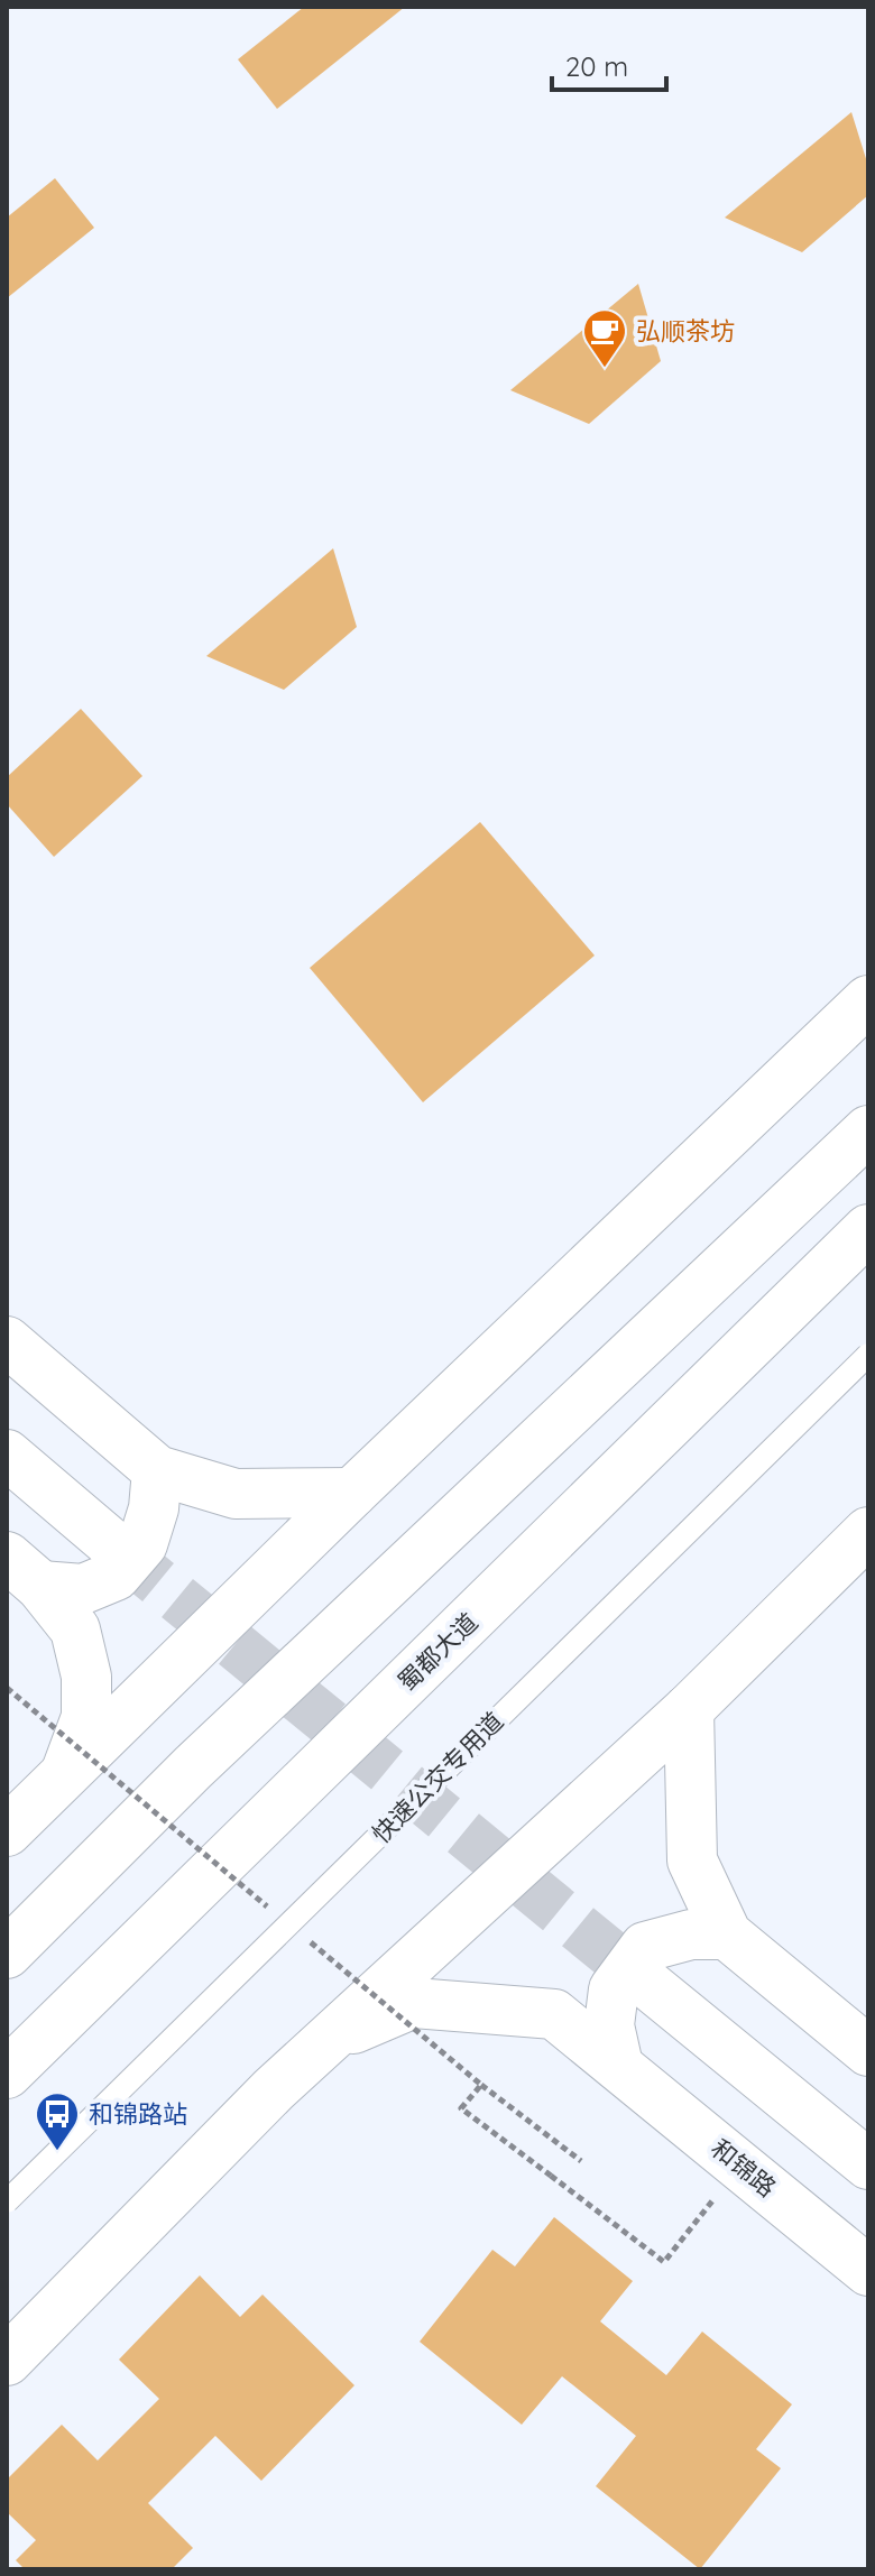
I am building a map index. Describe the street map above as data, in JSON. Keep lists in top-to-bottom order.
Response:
{
  "streets": {
    "main road": ["蜀都大道", "和锦路"],
    "lane": ["快速公交专用道"]
  },
  "places": {
    "cafe": ["弘顺茶坊"],
    "bus stop": ["和锦路站"]
  },
  "scale_bar": "20 m"
}
